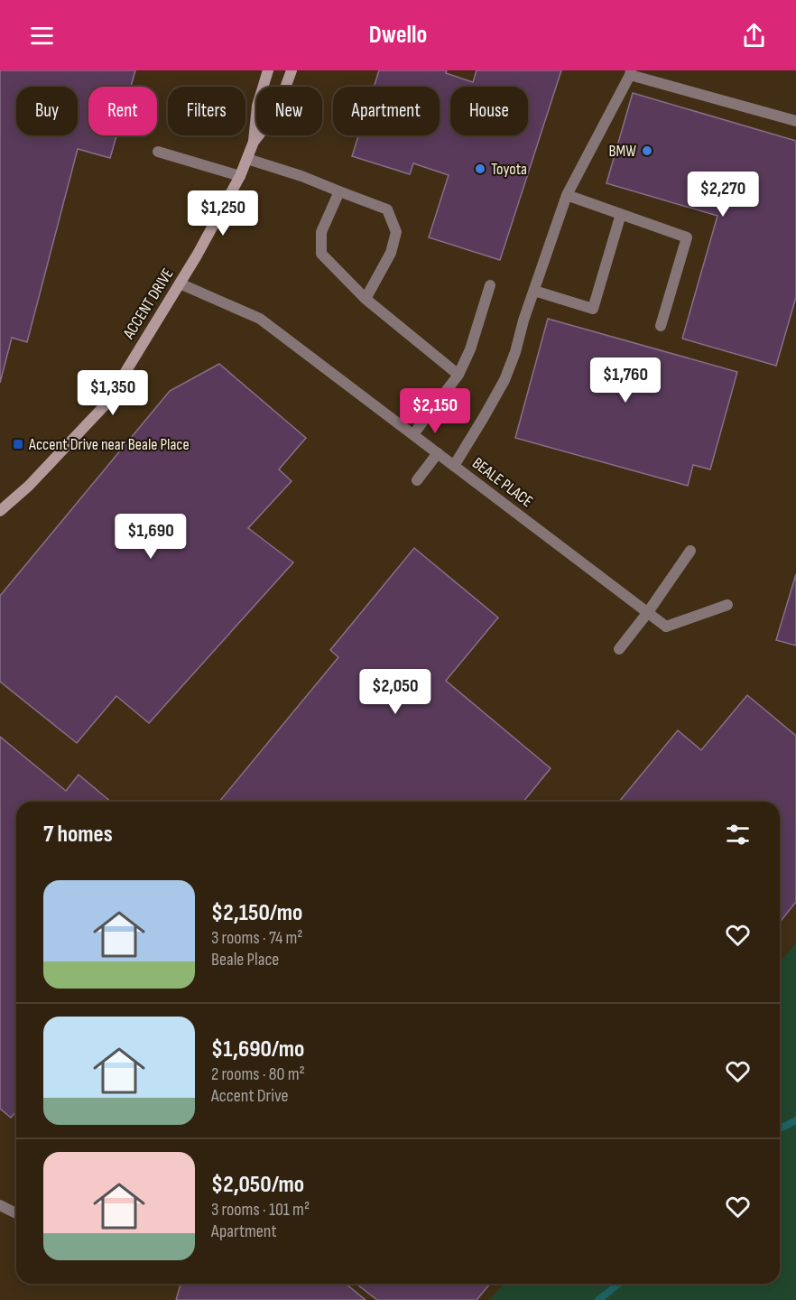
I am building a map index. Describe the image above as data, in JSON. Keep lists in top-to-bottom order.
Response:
{
  "streets": {
    "main road": ["ACCENT DRIVE"],
    "street": ["BEALE PLACE"]
  },
  "crossings": [
    ["ACCENT DRIVE", "BEALE PLACE"]
  ],
  "places": {
    "other": ["BMW", "Toyota"],
    "transit": ["Accent Drive near Beale Place"]
  },
  "page": {
    "header": "Dwello",
    "chip": [
      "Buy",
      "Rent",
      "Filters",
      "New",
      "Apartment",
      "House"
    ],
    "price": [
      "$2,270",
      "$1,250",
      "$1,760",
      "$1,350",
      "$2,150",
      "$1,690",
      "$2,050"
    ],
    "heading": "7 homes",
    "list": [
      {
        "name": "$2,150/mo",
        "note": "3 rooms · 74 m² · Beale Place"
      },
      {
        "name": "$1,690/mo",
        "note": "2 rooms · 80 m² · Accent Drive"
      },
      {
        "name": "$2,050/mo",
        "note": "3 rooms · 101 m² · Apartment"
      }
    ]
  }
}
